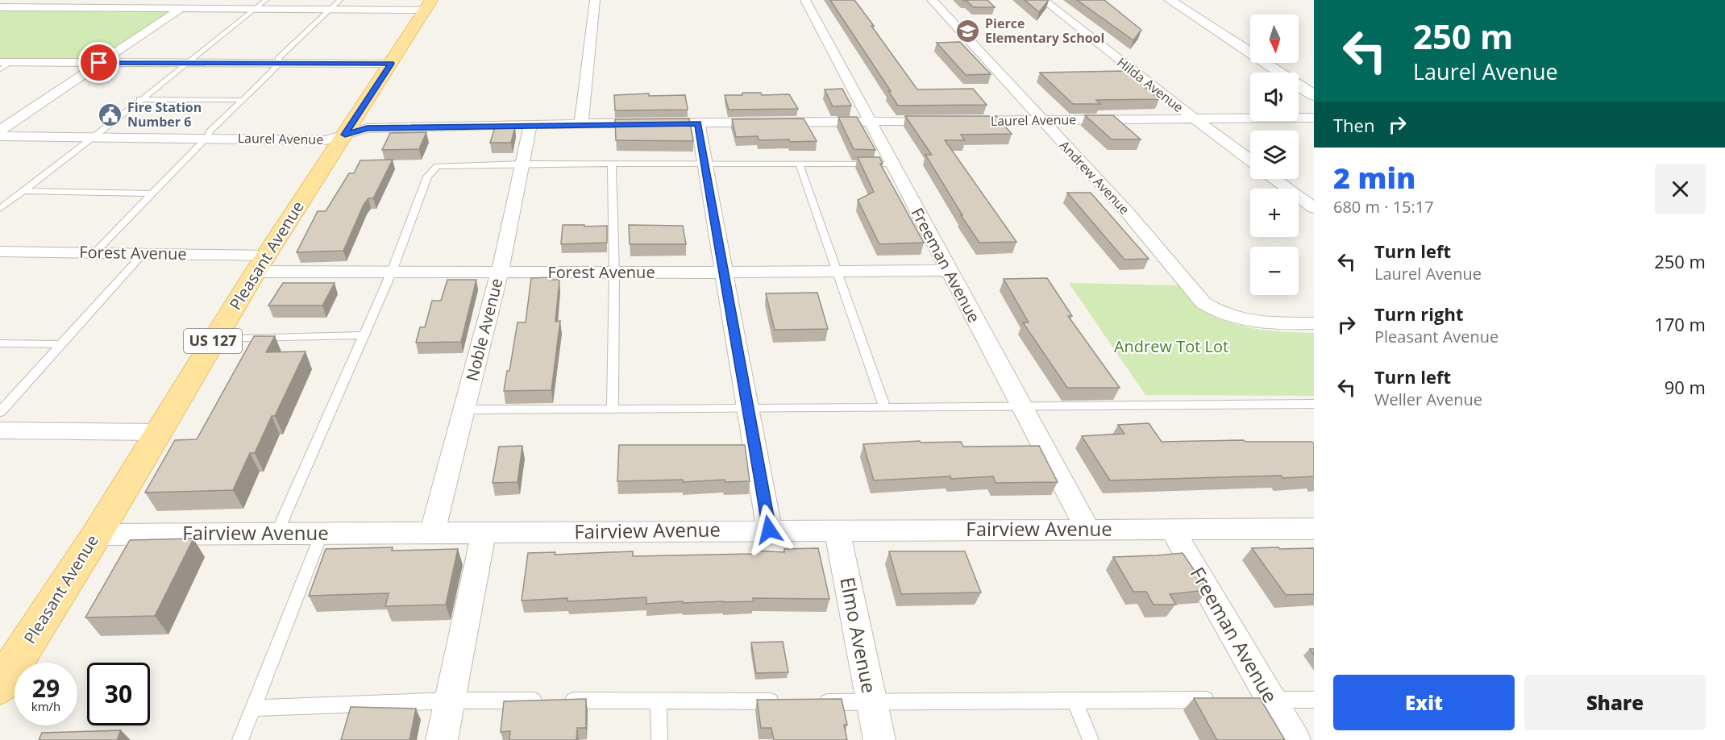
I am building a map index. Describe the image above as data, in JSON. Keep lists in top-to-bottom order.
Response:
{
  "streets": {
    "main road": ["Pleasant Avenue", "US 127"],
    "street": [
      "Hilda Avenue",
      "Laurel Avenue",
      "Andrew Avenue",
      "Forest Avenue",
      "Freeman Avenue",
      "Noble Avenue",
      "Fairview Avenue",
      "Elmo Avenue"
    ]
  },
  "crossings": [
    ["Hilda Avenue", "Laurel Avenue"],
    ["Laurel Avenue", "Andrew Avenue"],
    ["Laurel Avenue", "Pleasant Avenue"],
    ["Laurel Avenue", "Freeman Avenue"],
    ["Laurel Avenue", "Noble Avenue"],
    ["Forest Avenue", "Pleasant Avenue"],
    ["Forest Avenue", "Freeman Avenue"],
    ["Forest Avenue", "Noble Avenue"],
    ["Pleasant Avenue", "Fairview Avenue"],
    ["Freeman Avenue", "Fairview Avenue"],
    ["Noble Avenue", "Fairview Avenue"],
    ["Fairview Avenue", "Elmo Avenue"]
  ],
  "parks": ["Andrew Tot Lot"],
  "places": {
    "school or university": ["Pierce Elementary School"],
    "public building": ["Fire Station Number 6"]
  },
  "north": "bottom",
  "page": {
    "turn": ["250 m", "Laurel Avenue"],
    "map_buttons": ["+", "−"],
    "then": "Then",
    "heading": ["2 min", "680 m · 15:17"],
    "list": [
      {
        "name": "Turn left",
        "note": "Laurel Avenue",
        "value": "250 m"
      },
      {
        "name": "Turn right",
        "note": "Pleasant Avenue",
        "value": "170 m"
      },
      {
        "name": "Turn left",
        "note": "Weller Avenue",
        "value": "90 m"
      }
    ],
    "speed": "29 km/h",
    "limit": "30",
    "buttons": ["Exit", "Share"]
  }
}
